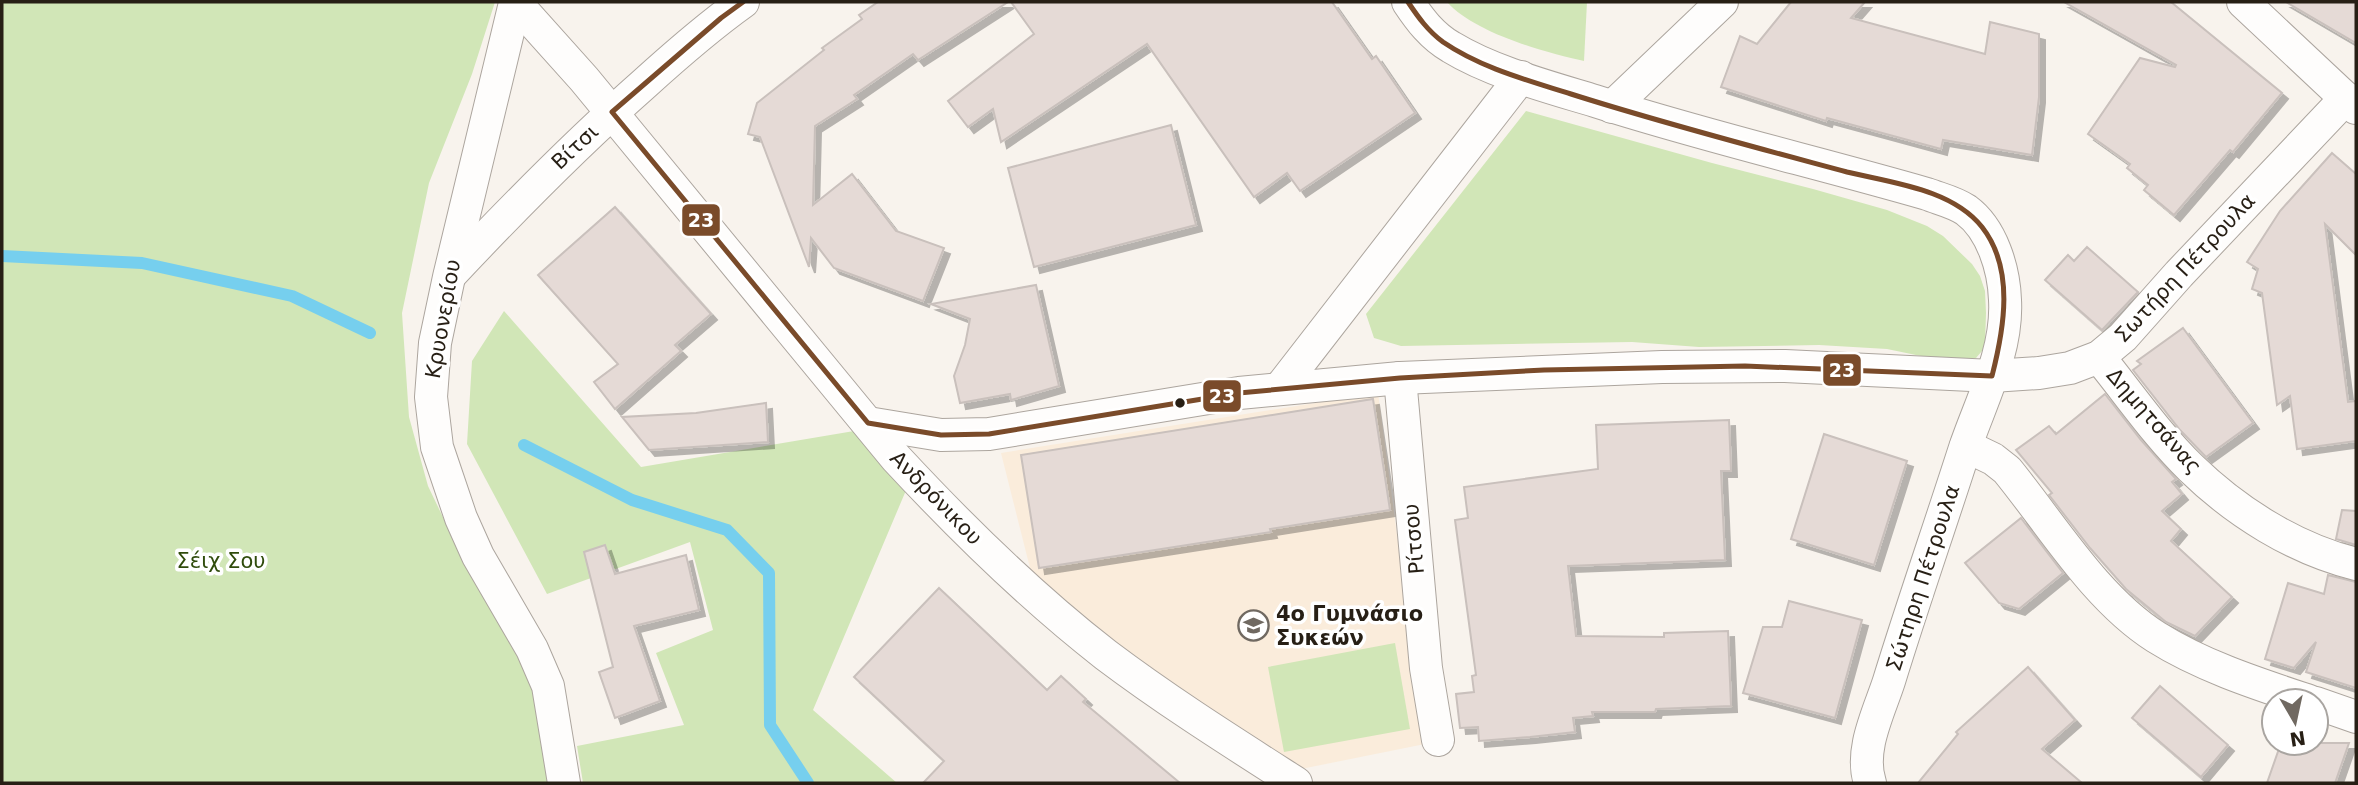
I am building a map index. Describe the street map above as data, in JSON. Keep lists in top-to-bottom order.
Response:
{
  "streets": {
    "street": [
      "Βίτσι",
      "Σωτήρη Πέτρουλα",
      "Κρυονερίου",
      "Δημητσάνας",
      "Ανδρόνικου",
      "Ρίτσου",
      "Σώτηρη Πέτρουλα"
    ]
  },
  "crossings": [
    ["Βίτσι", "Κρυονερίου"],
    ["Βίτσι", "Ανδρόνικου"],
    ["Σωτήρη Πέτρουλα", "Δημητσάνας"],
    ["Σωτήρη Πέτρουλα", "Ανδρόνικου"],
    ["Σωτήρη Πέτρουλα", "Ρίτσου"],
    ["Σωτήρη Πέτρουλα", "Σώτηρη Πέτρουλα"],
    ["Κρυονερίου", "Ανδρόνικου"]
  ],
  "parks": ["Σέιχ Σου"],
  "places": {
    "school or university": ["4ο Γυμνάσιο Συκεών"]
  },
  "lines": ["transit line 23"],
  "north": "bottom"
}
